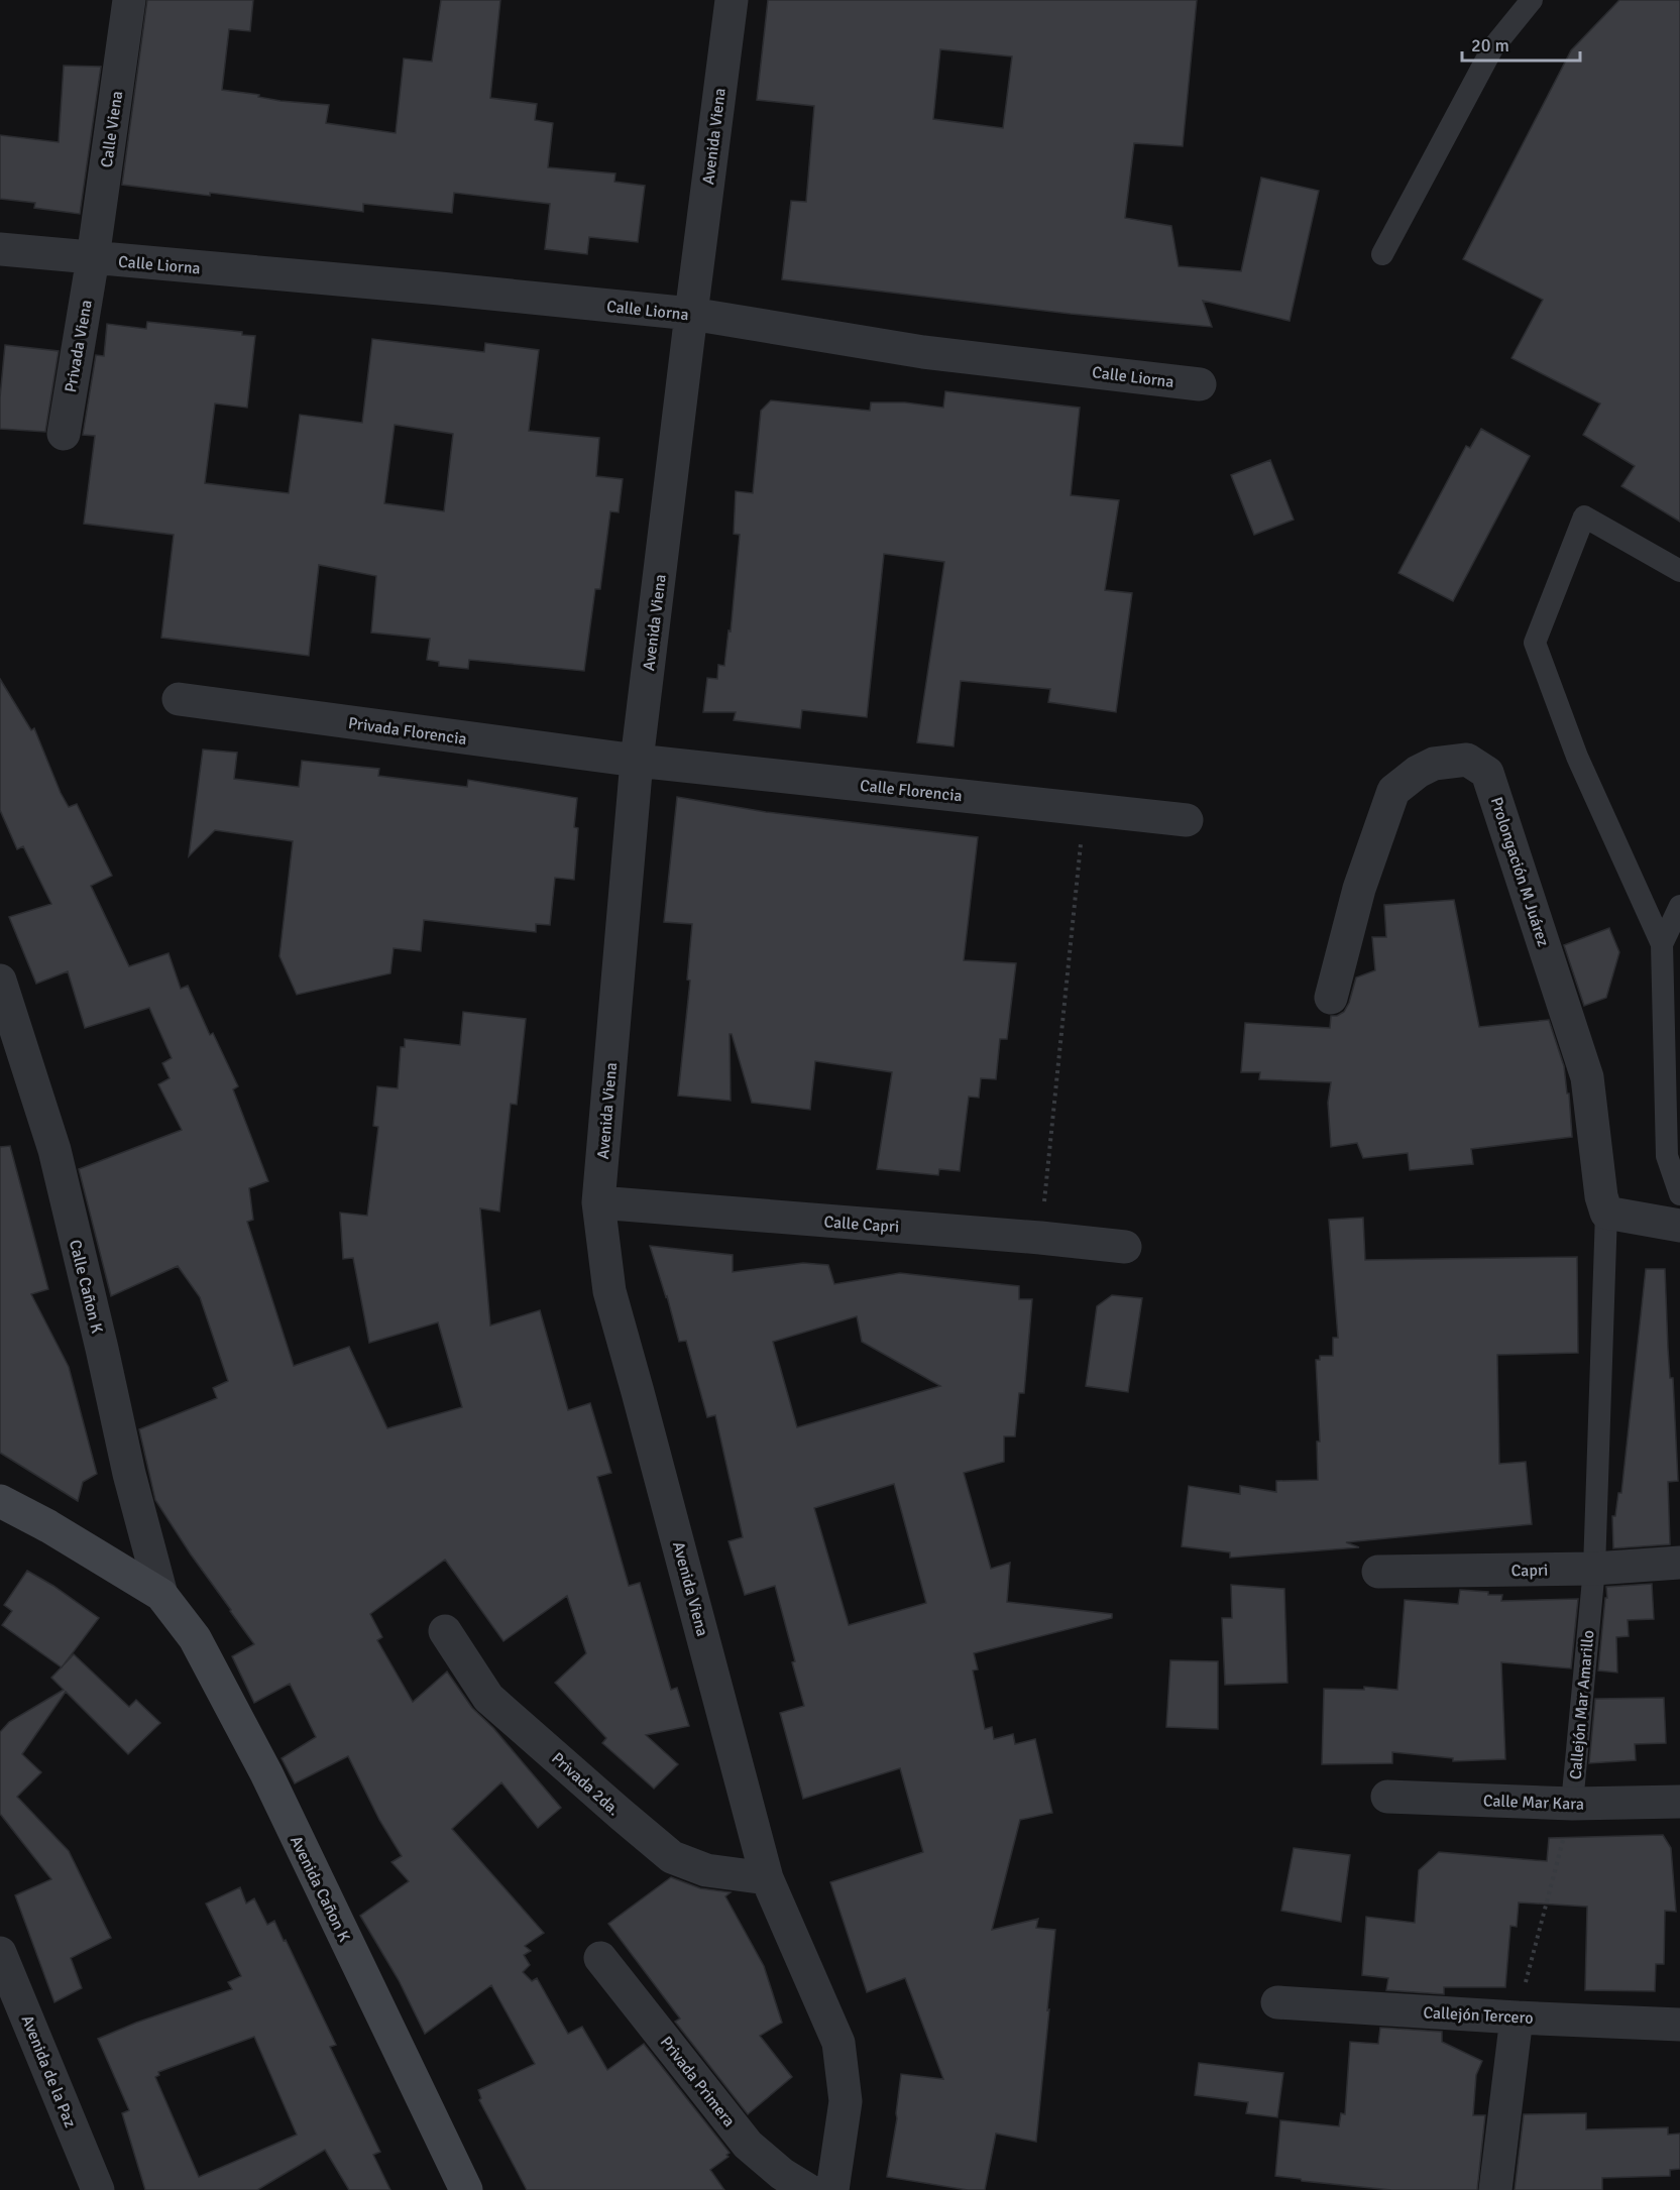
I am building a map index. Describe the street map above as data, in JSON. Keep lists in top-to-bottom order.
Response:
{
  "streets": {
    "street": [
      "Calle Viena",
      "Avenida Viena",
      "Calle Liorna",
      "Privada Viena",
      "Privada Florencia",
      "Calle Florencia",
      "Prolongación M Juárez",
      "Calle Capri",
      "Calle Cañon K",
      "Capri",
      "Privada 2da.",
      "Calle Mar Kara",
      "Avenida Cañon K",
      "Callejón Tercero",
      "Avenida de la Paz",
      "Privada Primera"
    ],
    "lane": ["Callejón Mar Amarillo"]
  },
  "crossings": [
    ["Calle Viena", "Calle Liorna"],
    ["Calle Viena", "Privada Viena"],
    ["Avenida Viena", "Calle Liorna"],
    ["Avenida Viena", "Privada Florencia"],
    ["Avenida Viena", "Calle Florencia"],
    ["Avenida Viena", "Calle Capri"],
    ["Avenida Viena", "Privada 2da."],
    ["Calle Liorna", "Privada Viena"],
    ["Privada Florencia", "Calle Florencia"],
    ["Prolongación M Juárez", "Callejón Mar Amarillo"],
    ["Calle Cañon K", "Avenida Cañon K"],
    ["Capri", "Callejón Mar Amarillo"],
    ["Callejón Mar Amarillo", "Calle Mar Kara"],
    ["Callejón Mar Amarillo", "Callejón Tercero"]
  ],
  "scale_bar": "20 m"
}
